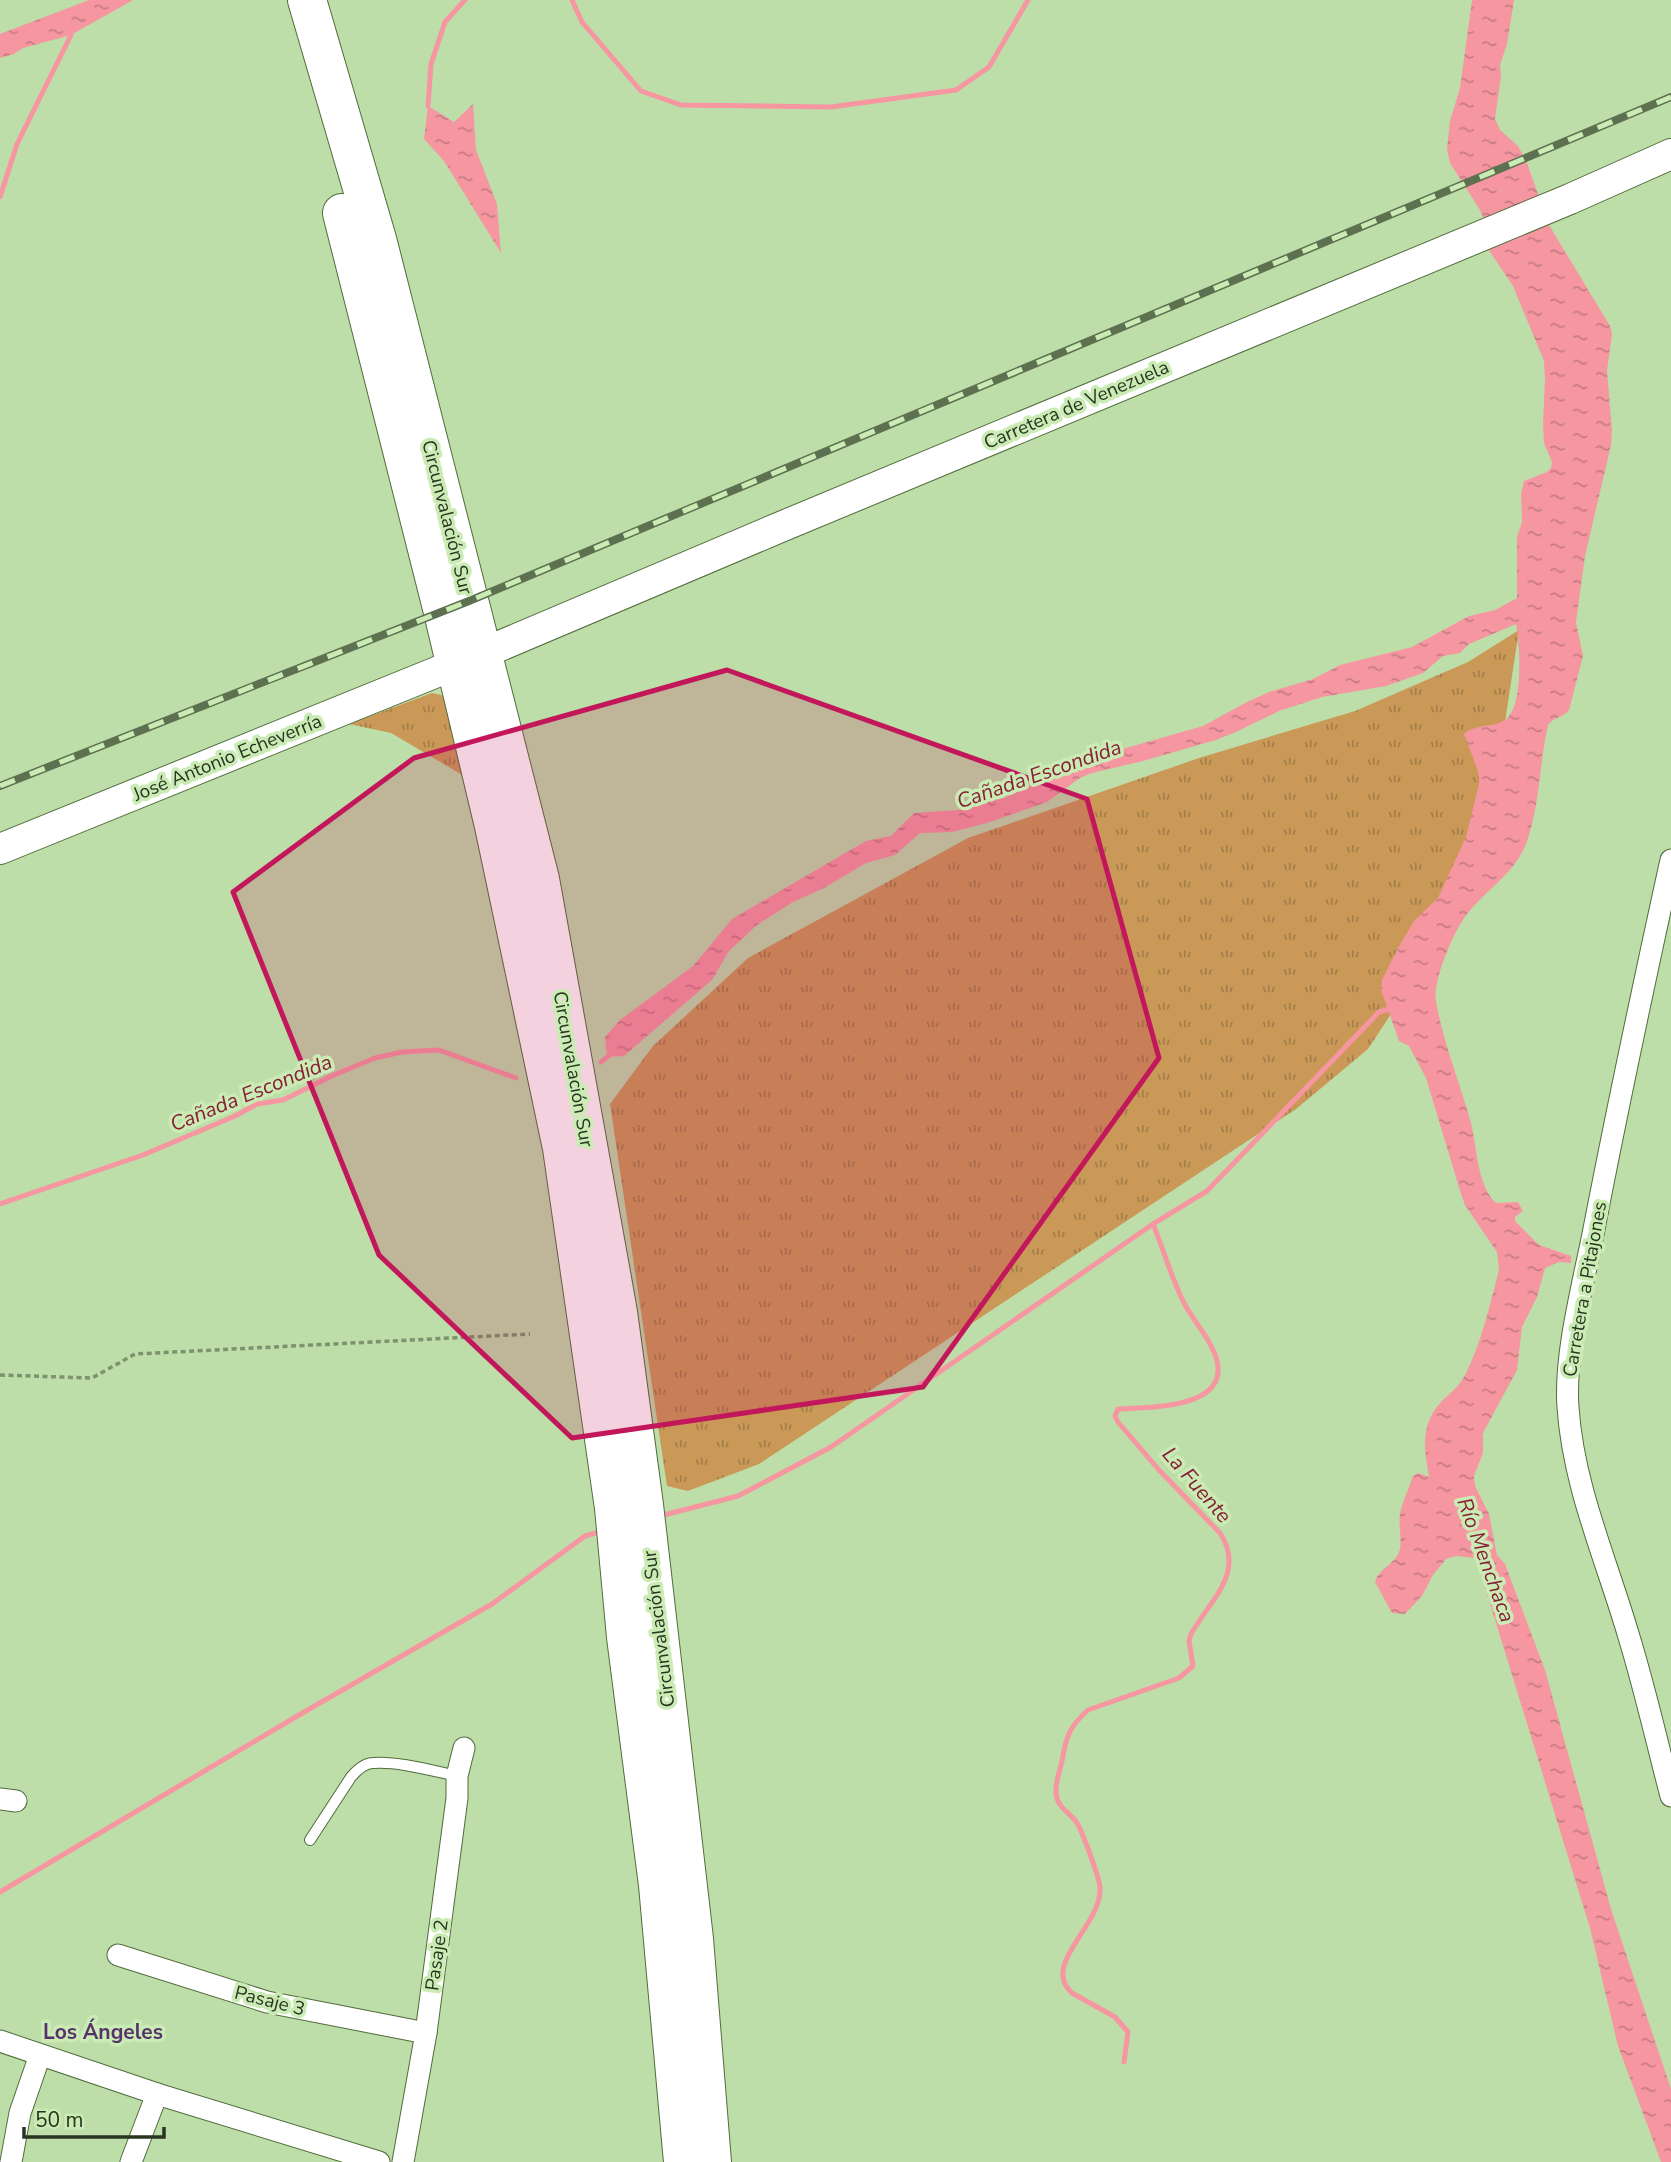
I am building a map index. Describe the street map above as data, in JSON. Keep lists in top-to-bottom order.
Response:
{
  "streets": {
    "highway": ["Circunvalación Sur"],
    "main road": ["Carretera de Venezuela", "José Antonio Echeverría"],
    "street": ["Carretera a Pitajones", "Pasaje 2", "Pasaje 3"]
  },
  "crossings": [
    ["Carretera de Venezuela", "Circunvalación Sur"],
    ["Carretera de Venezuela", "José Antonio Echeverría"],
    ["Circunvalación Sur", "José Antonio Echeverría"],
    ["Pasaje 2", "Pasaje 3"]
  ],
  "districts": ["Los Ángeles"],
  "water": ["Cañada Escondida", "La Fuente", "Río Menchaca"],
  "scale_bar": "50 m"
}
